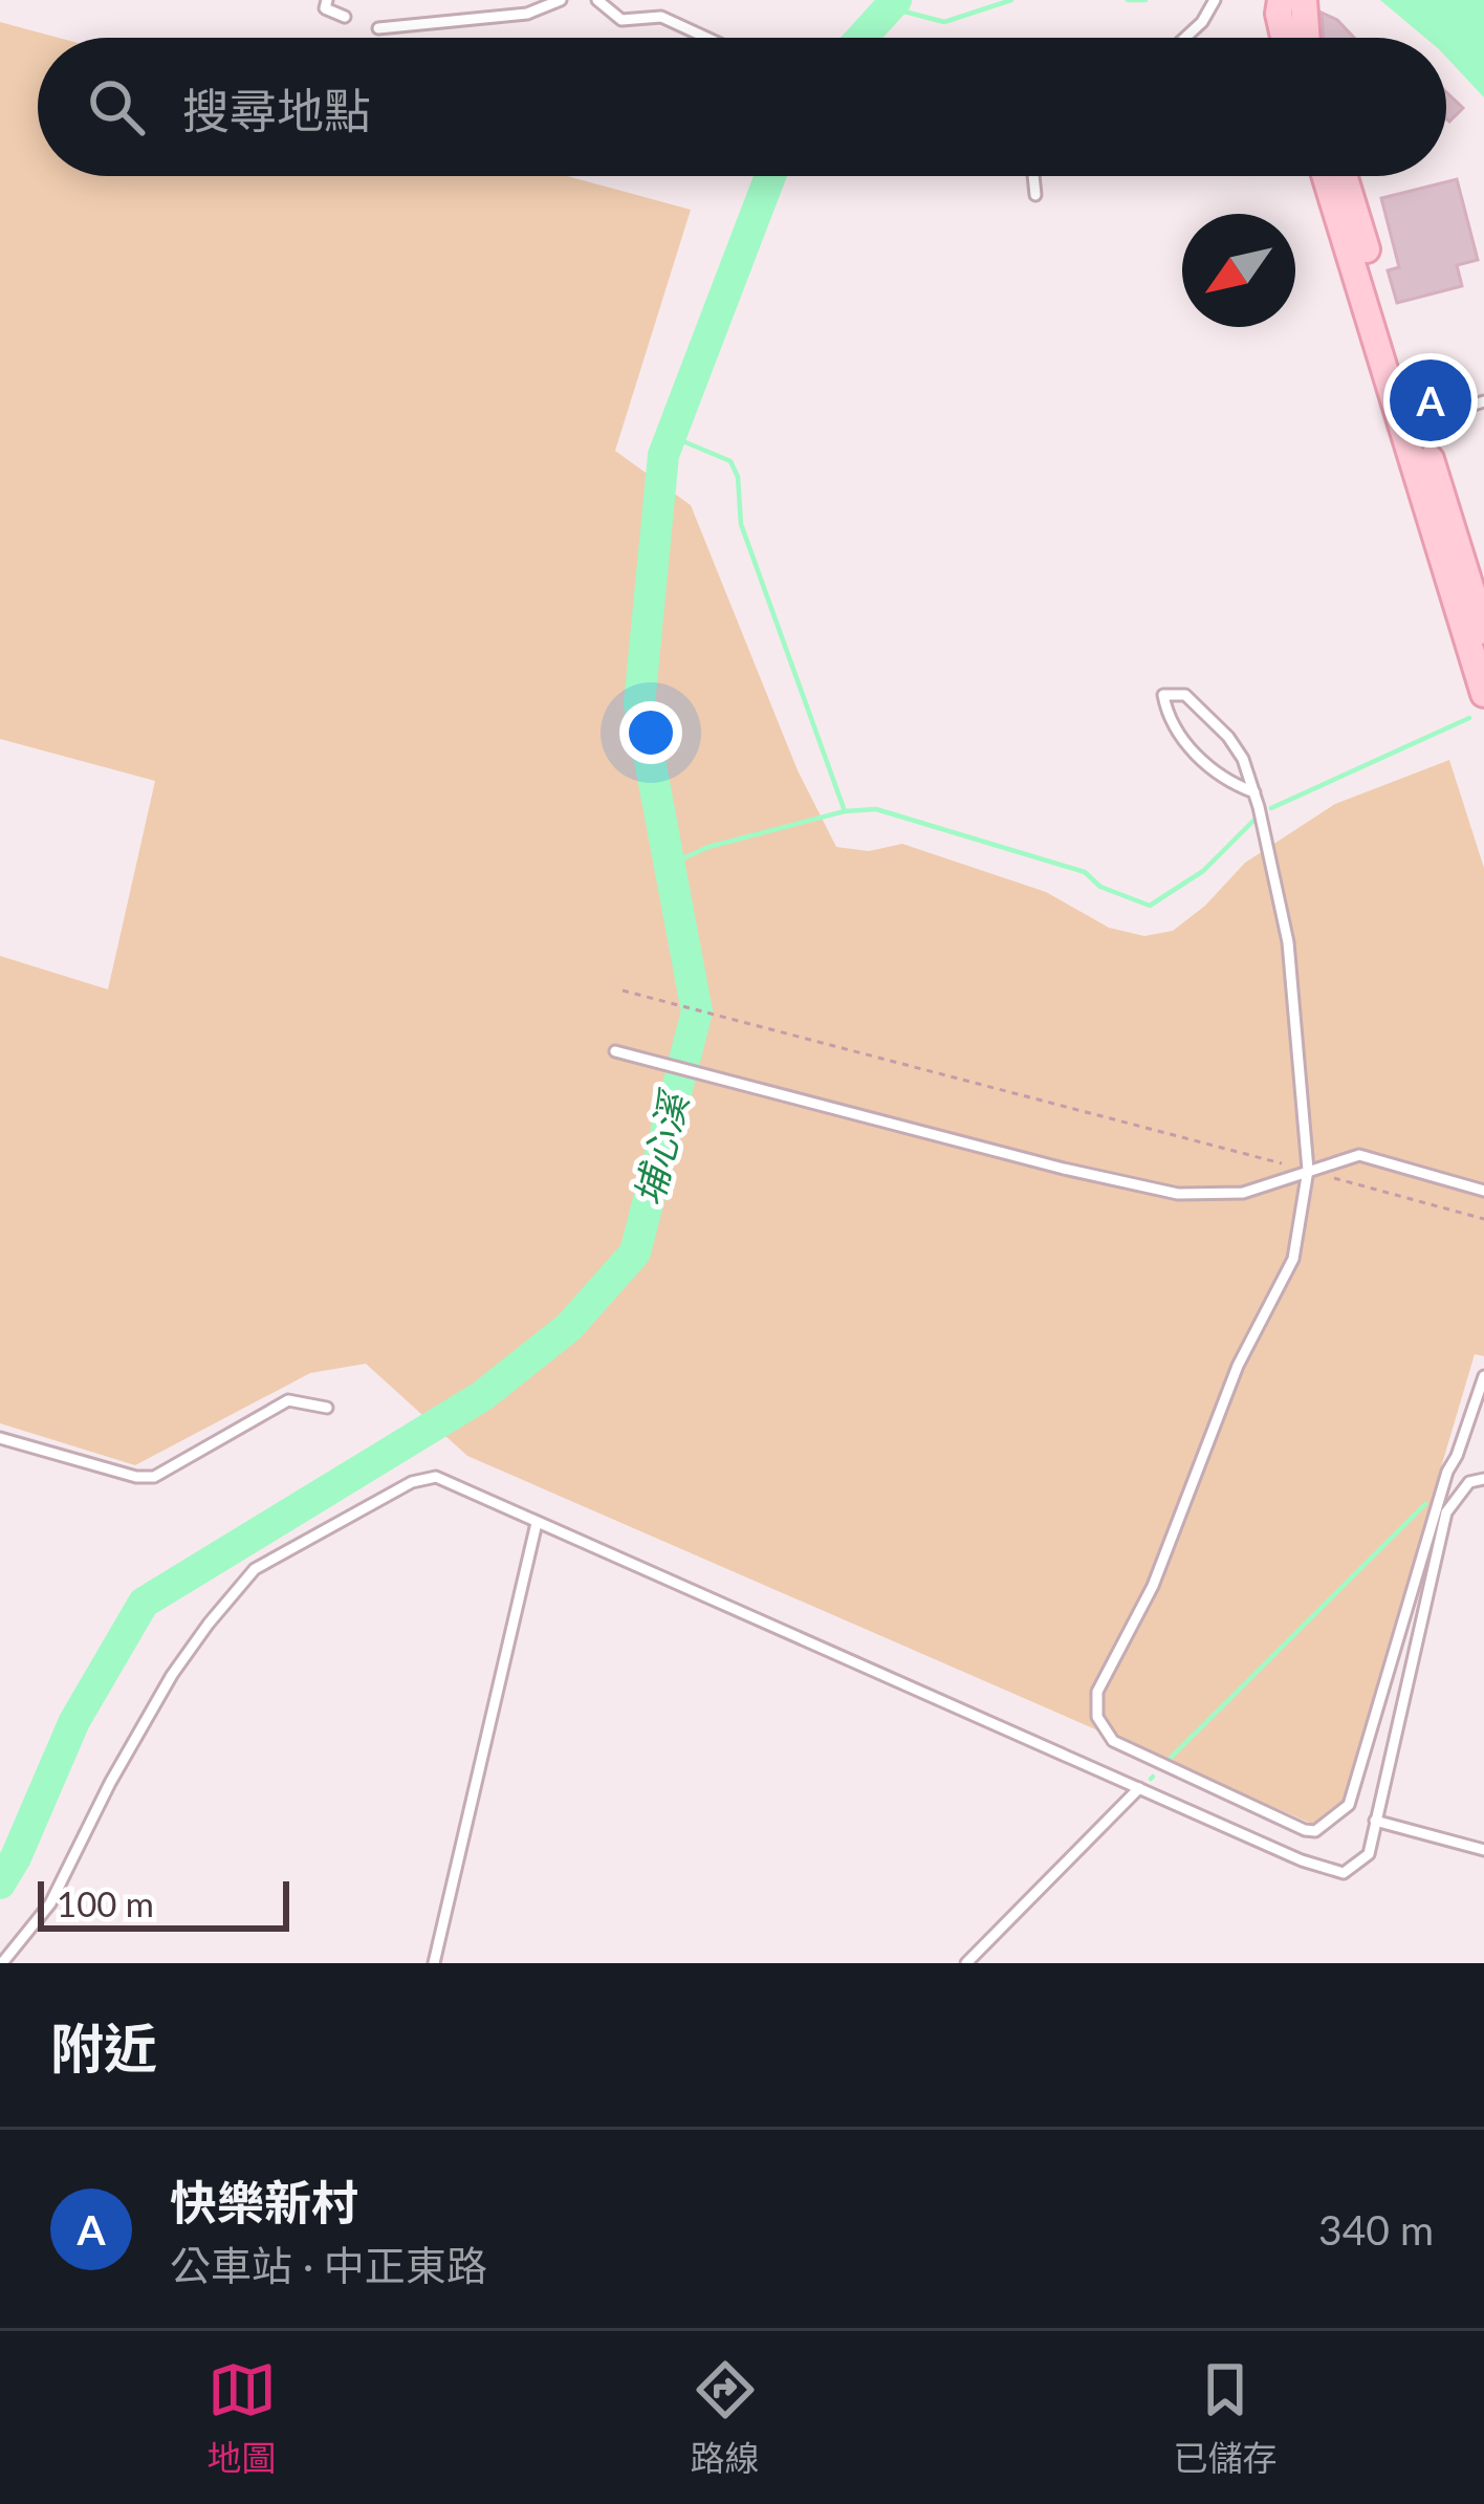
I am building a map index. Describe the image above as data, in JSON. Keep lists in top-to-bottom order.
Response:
{
  "water": ["埔心溪"],
  "scale_bar": "100 m",
  "north": "bottom left",
  "page": {
    "search": "搜尋地點",
    "pins": "A",
    "scale": "100 m",
    "heading": "附近",
    "list": [
      {
        "mark": "A",
        "name": "快樂新村",
        "note": "公車站 · 中正東路",
        "value": "340 m"
      }
    ],
    "nav": ["地圖", "路線", "已儲存"]
  }
}
